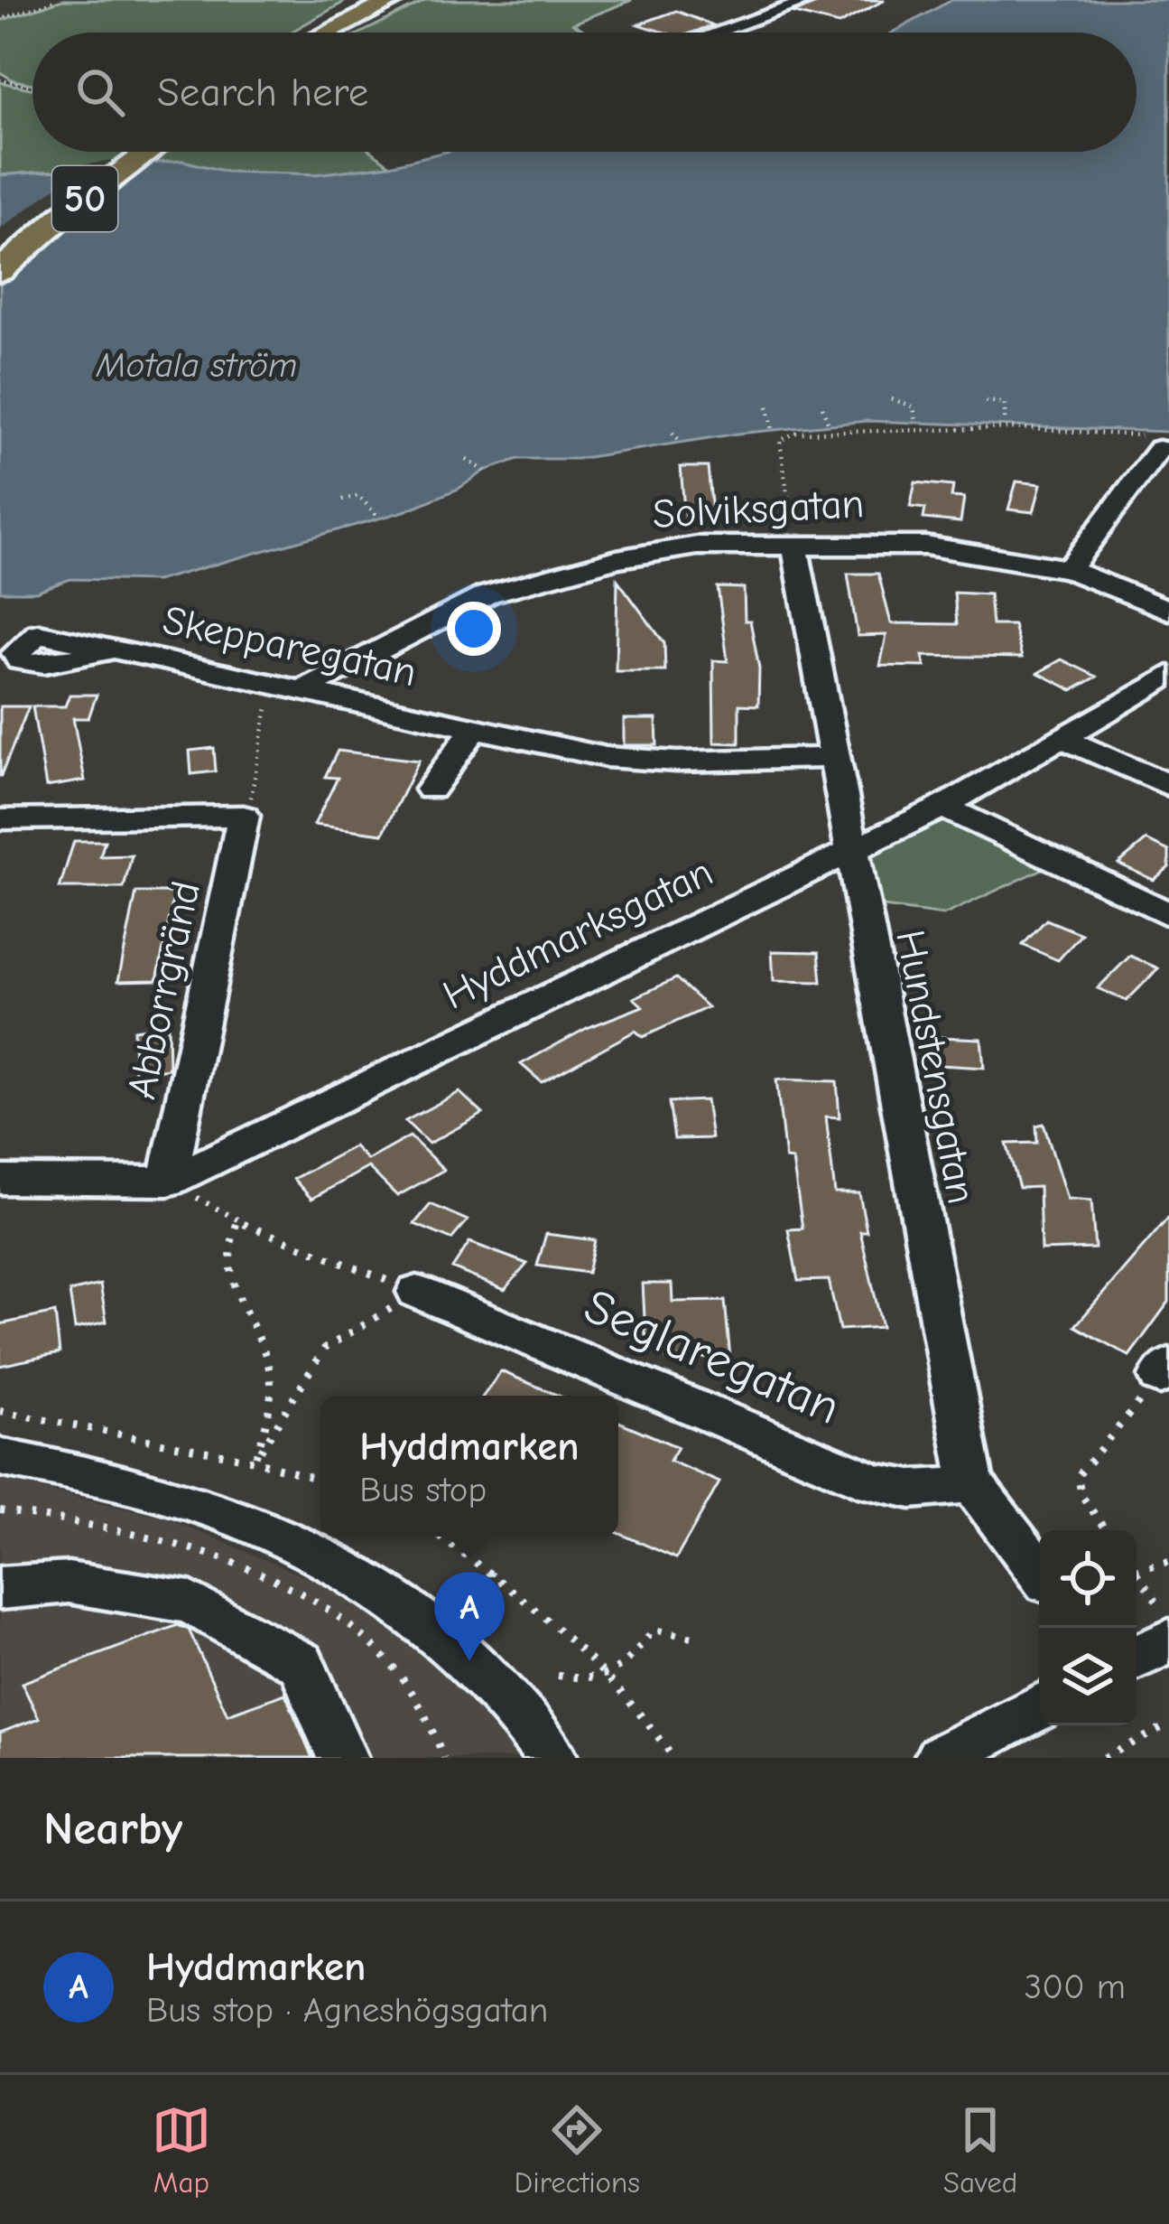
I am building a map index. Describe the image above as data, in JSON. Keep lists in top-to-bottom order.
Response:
{
  "streets": {
    "highway": ["50"],
    "street": [
      "Solviksgatan",
      "Skepparegatan",
      "Hyddmarksgatan",
      "Abborrgränd",
      "Hundstensgatan",
      "Seglaregatan"
    ]
  },
  "crossings": [
    ["Solviksgatan", "Skepparegatan"],
    ["Solviksgatan", "Hundstensgatan"],
    ["Skepparegatan", "Hundstensgatan"],
    ["Hyddmarksgatan", "Abborrgränd"],
    ["Hyddmarksgatan", "Hundstensgatan"],
    ["Hundstensgatan", "Seglaregatan"]
  ],
  "water": ["Motala ström"],
  "page": {
    "search": "Search here",
    "popup": ["Hyddmarken", "Bus stop"],
    "pins": "A",
    "heading": "Nearby",
    "list": [
      {
        "mark": "A",
        "name": "Hyddmarken",
        "note": "Bus stop · Agneshögsgatan",
        "value": "300 m"
      }
    ],
    "nav": ["Map", "Directions", "Saved"]
  }
}
